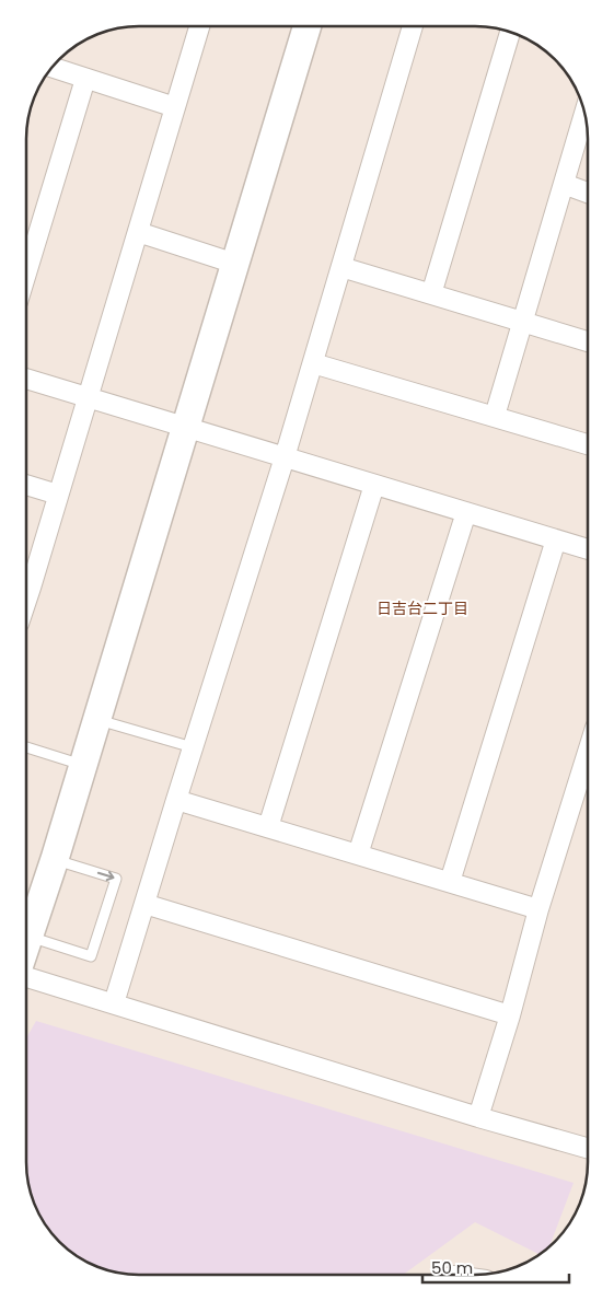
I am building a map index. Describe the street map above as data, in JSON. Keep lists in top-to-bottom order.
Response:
{
  "districts": ["日吉台二丁目"],
  "scale_bar": "50 m"
}
